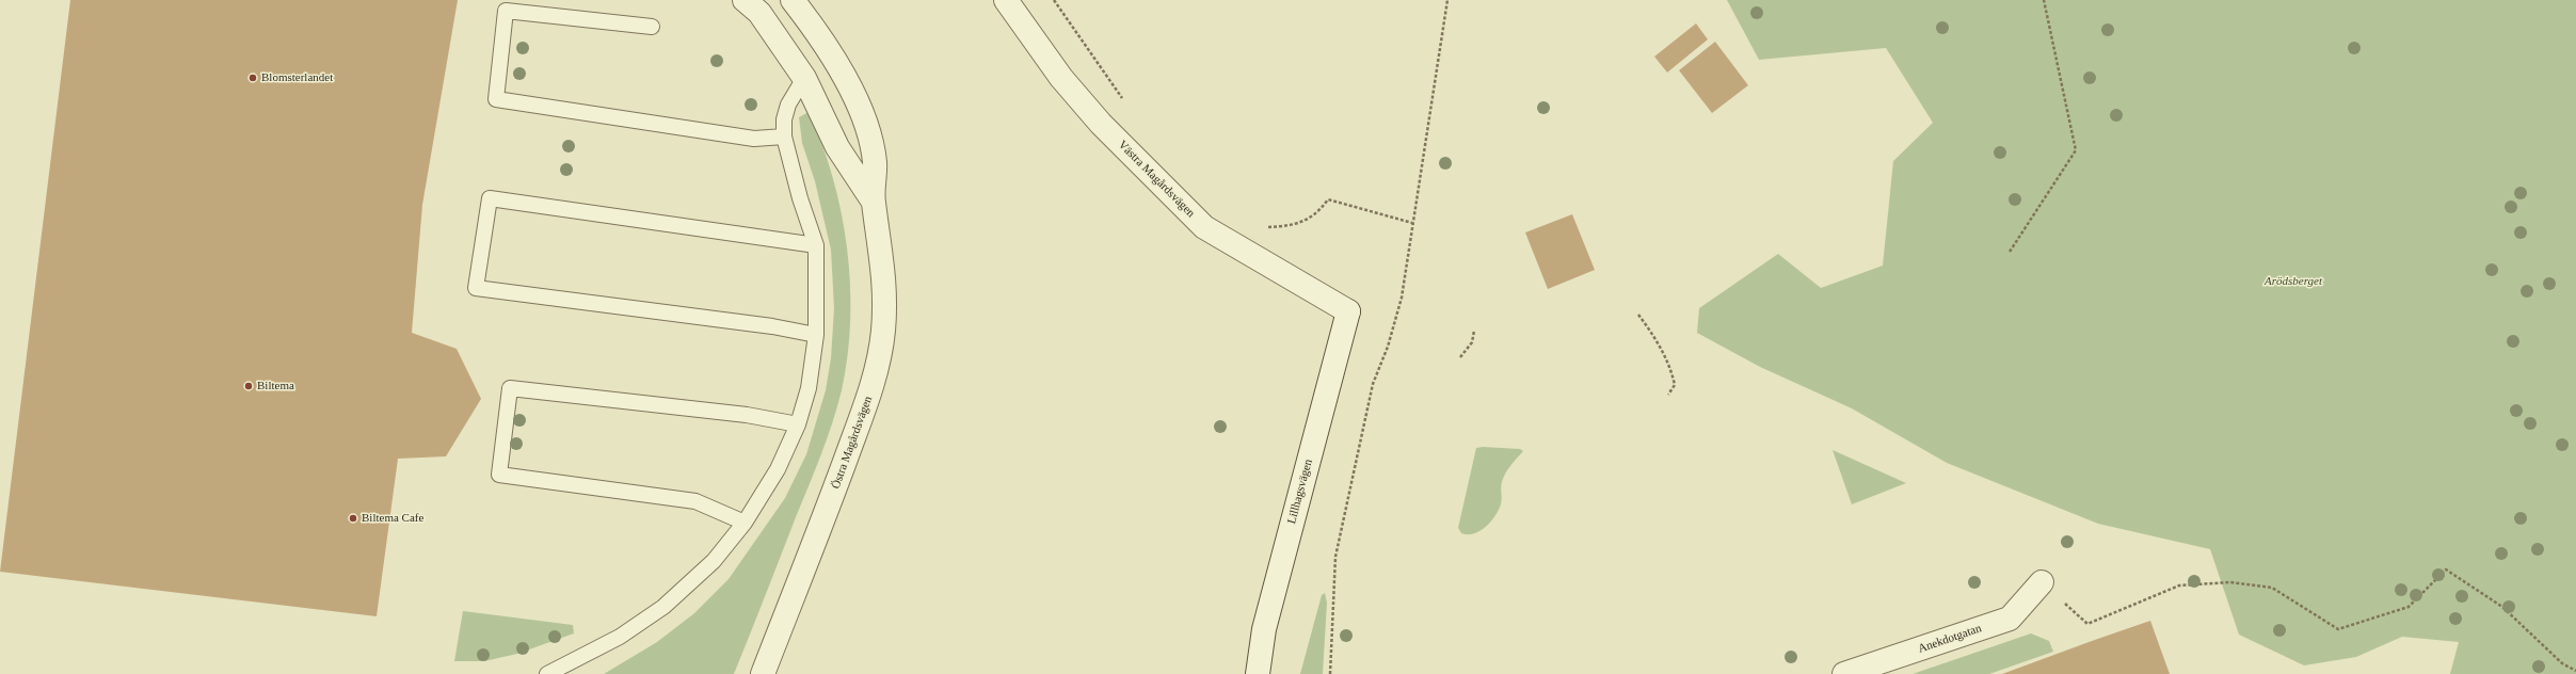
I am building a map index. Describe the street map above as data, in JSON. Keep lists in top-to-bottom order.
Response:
{
  "streets": {
    "street": [
      "Västra Magårdsvägen",
      "Östra Magårdsvägen",
      "Lillhagsvägen",
      "Anekdotgatan"
    ]
  },
  "crossings": [
    ["Västra Magårdsvägen", "Lillhagsvägen"]
  ],
  "parks": ["Arödsberget"],
  "places": ["Blomsterlandet", "Biltema", "Biltema Cafe"]
}
